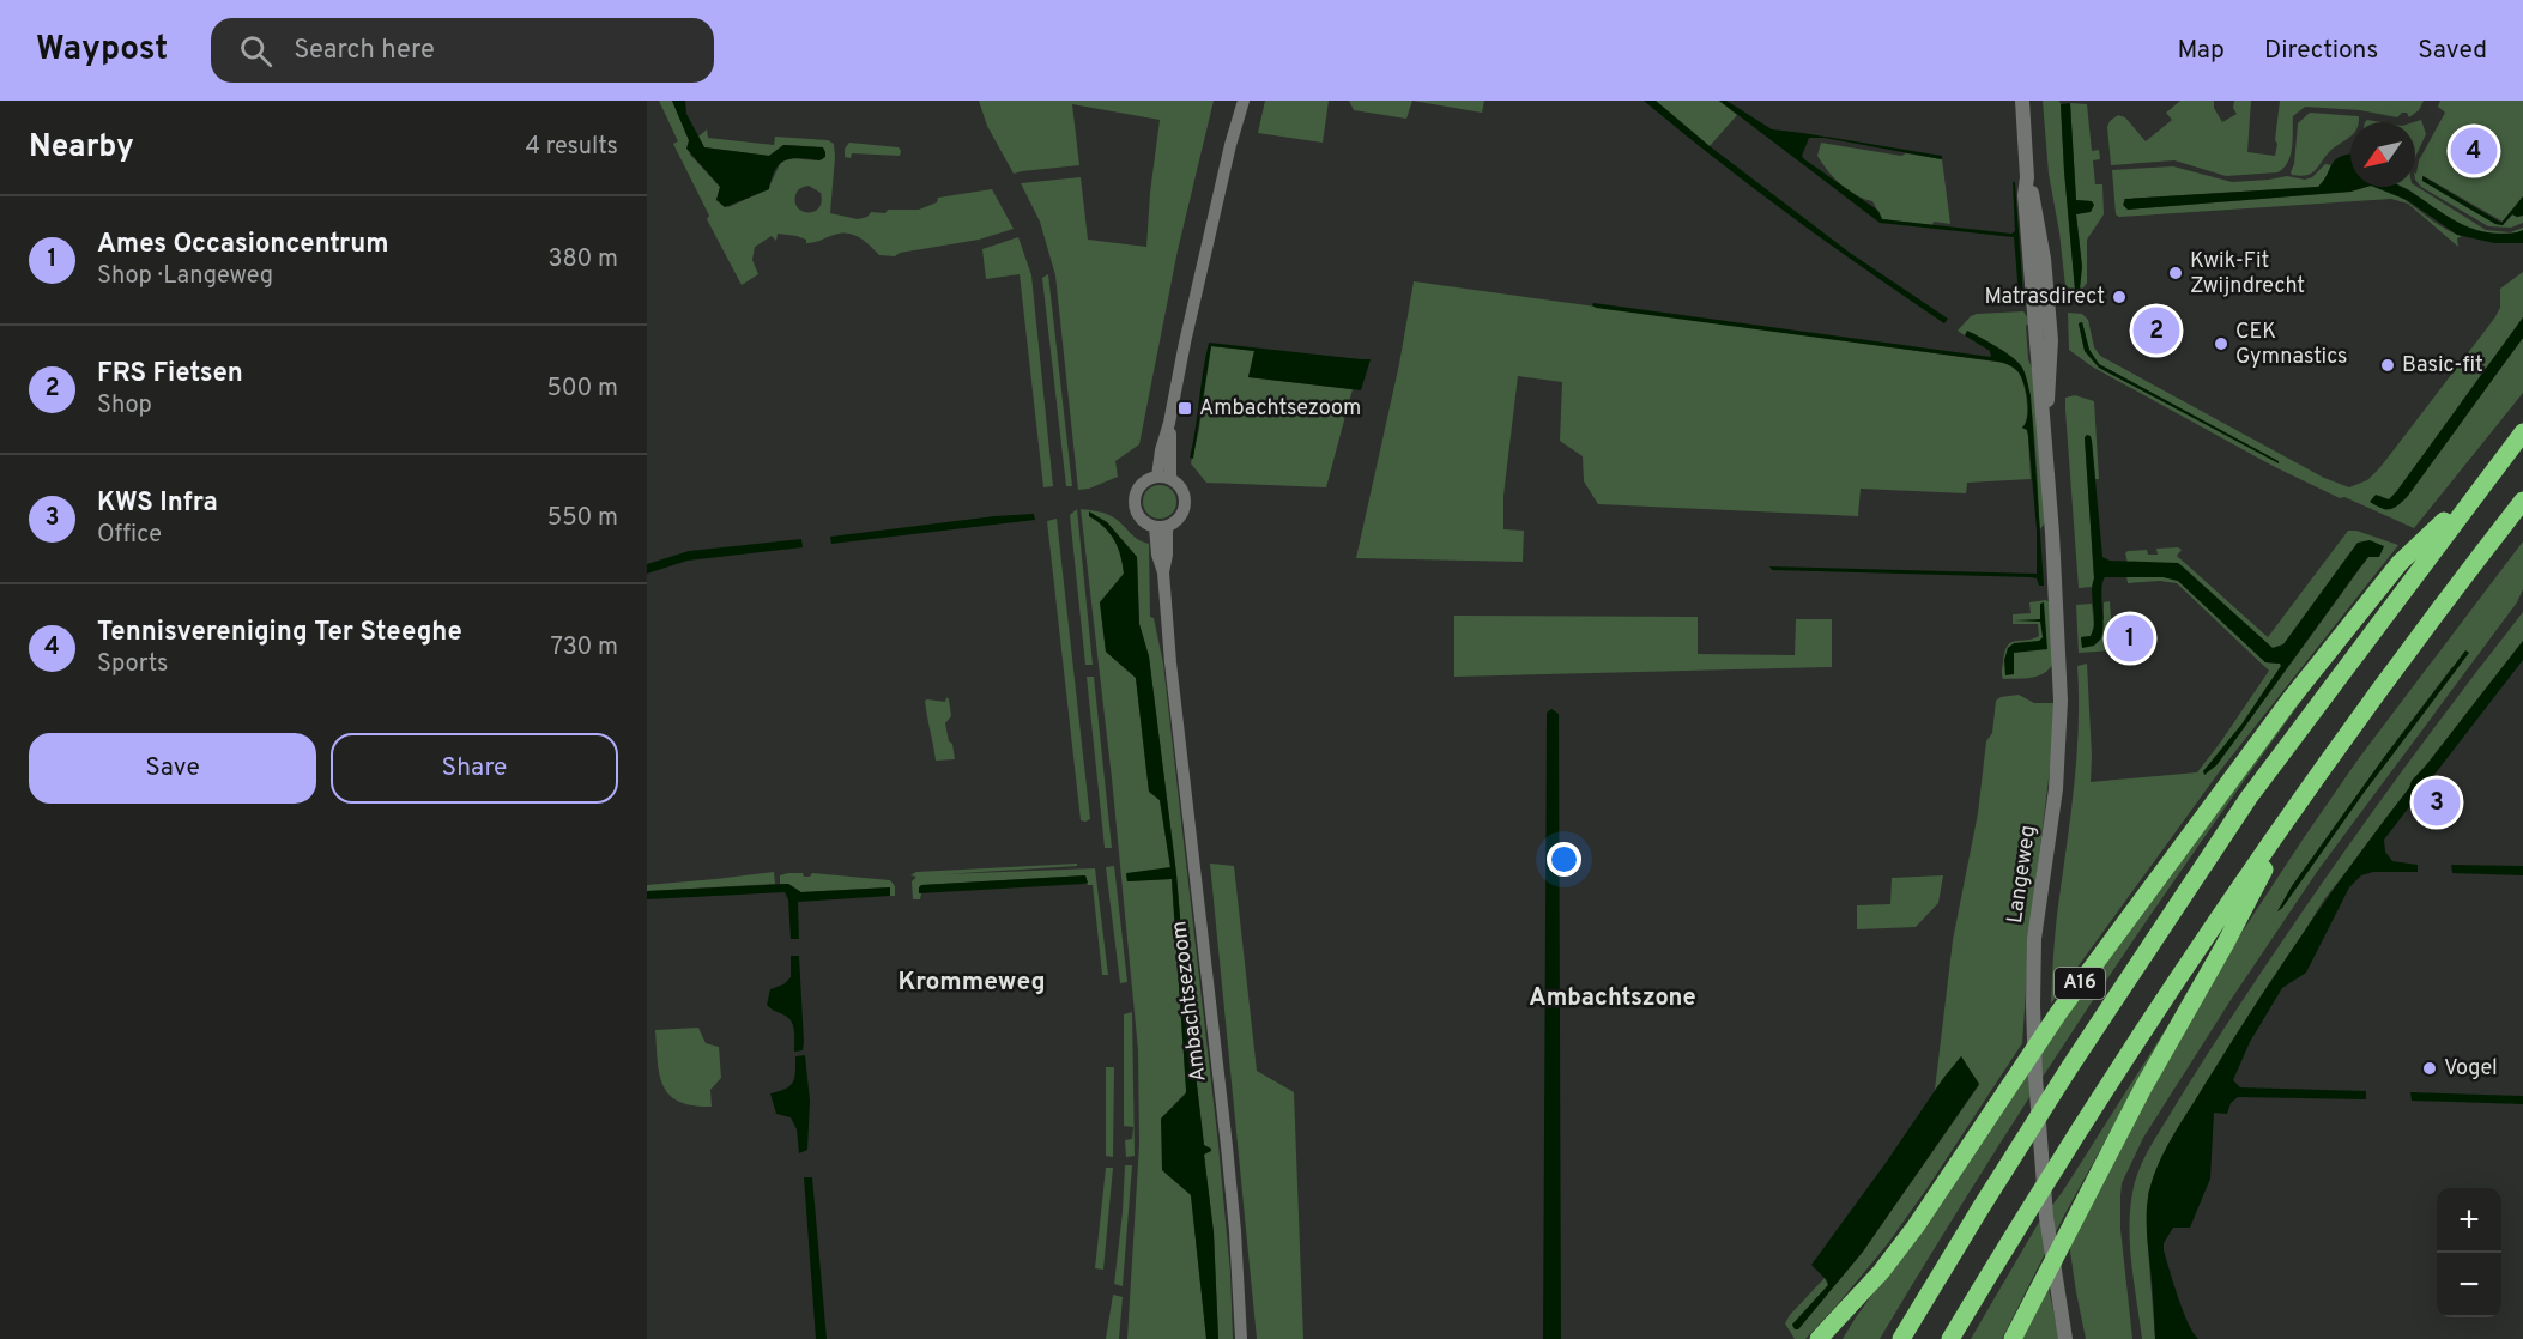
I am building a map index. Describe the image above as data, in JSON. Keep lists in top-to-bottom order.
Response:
{
  "streets": {
    "highway": ["A16"],
    "main road": ["Langeweg"],
    "street": ["Ambachtsezoom"]
  },
  "districts": ["Krommeweg", "Ambachtszone"],
  "places": {
    "other": [
      "Kwik-Fit Zwijndrecht",
      "Matrasdirect",
      "CEK Gymnastics",
      "Basic-fit",
      "Vogel"
    ],
    "transit": ["Ambachtsezoom"]
  },
  "north": "bottom left",
  "page": {
    "header": "Waypost",
    "search": "Search here",
    "nav": ["Map", "Directions", "Saved"],
    "heading": ["Nearby", "4 results"],
    "pins": [
      "4",
      "2",
      "1",
      "3"
    ],
    "list": [
      {
        "mark": "1",
        "name": "Ames Occasioncentrum",
        "note": "Shop · Langeweg",
        "value": "380 m"
      },
      {
        "mark": "2",
        "name": "FRS Fietsen",
        "note": "Shop",
        "value": "500 m"
      },
      {
        "mark": "3",
        "name": "KWS Infra",
        "note": "Office",
        "value": "550 m"
      },
      {
        "mark": "4",
        "name": "Tennisvereniging Ter Steeghe",
        "note": "Sports",
        "value": "730 m"
      }
    ],
    "buttons": ["Save", "Share"],
    "map_buttons": ["+", "−"]
  }
}
